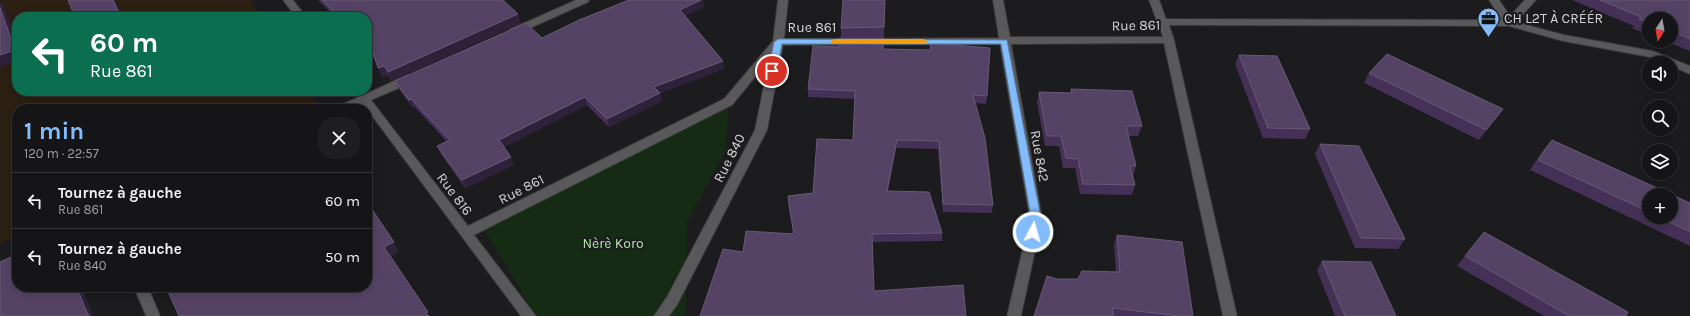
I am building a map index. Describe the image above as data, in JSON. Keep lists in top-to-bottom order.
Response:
{
  "streets": {
    "street": [
      "Rue 861",
      "Rue 842",
      "Rue 840",
      "Rue 816"
    ]
  },
  "crossings": [
    ["Rue 861", "Rue 842"],
    ["Rue 861", "Rue 840"],
    ["Rue 861", "Rue 816"]
  ],
  "parks": ["Nèrè Koro"],
  "places": {
    "office": ["CH L2T À CRÉÉR"]
  },
  "north": "bottom",
  "page": {
    "map_buttons": "+",
    "turn": ["60 m", "Rue 861"],
    "heading": ["1 min", "120 m · 22:57"],
    "list": [
      {
        "name": "Tournez à gauche",
        "note": "Rue 861",
        "value": "60 m"
      },
      {
        "name": "Tournez à gauche",
        "note": "Rue 840",
        "value": "50 m"
      }
    ]
  }
}
